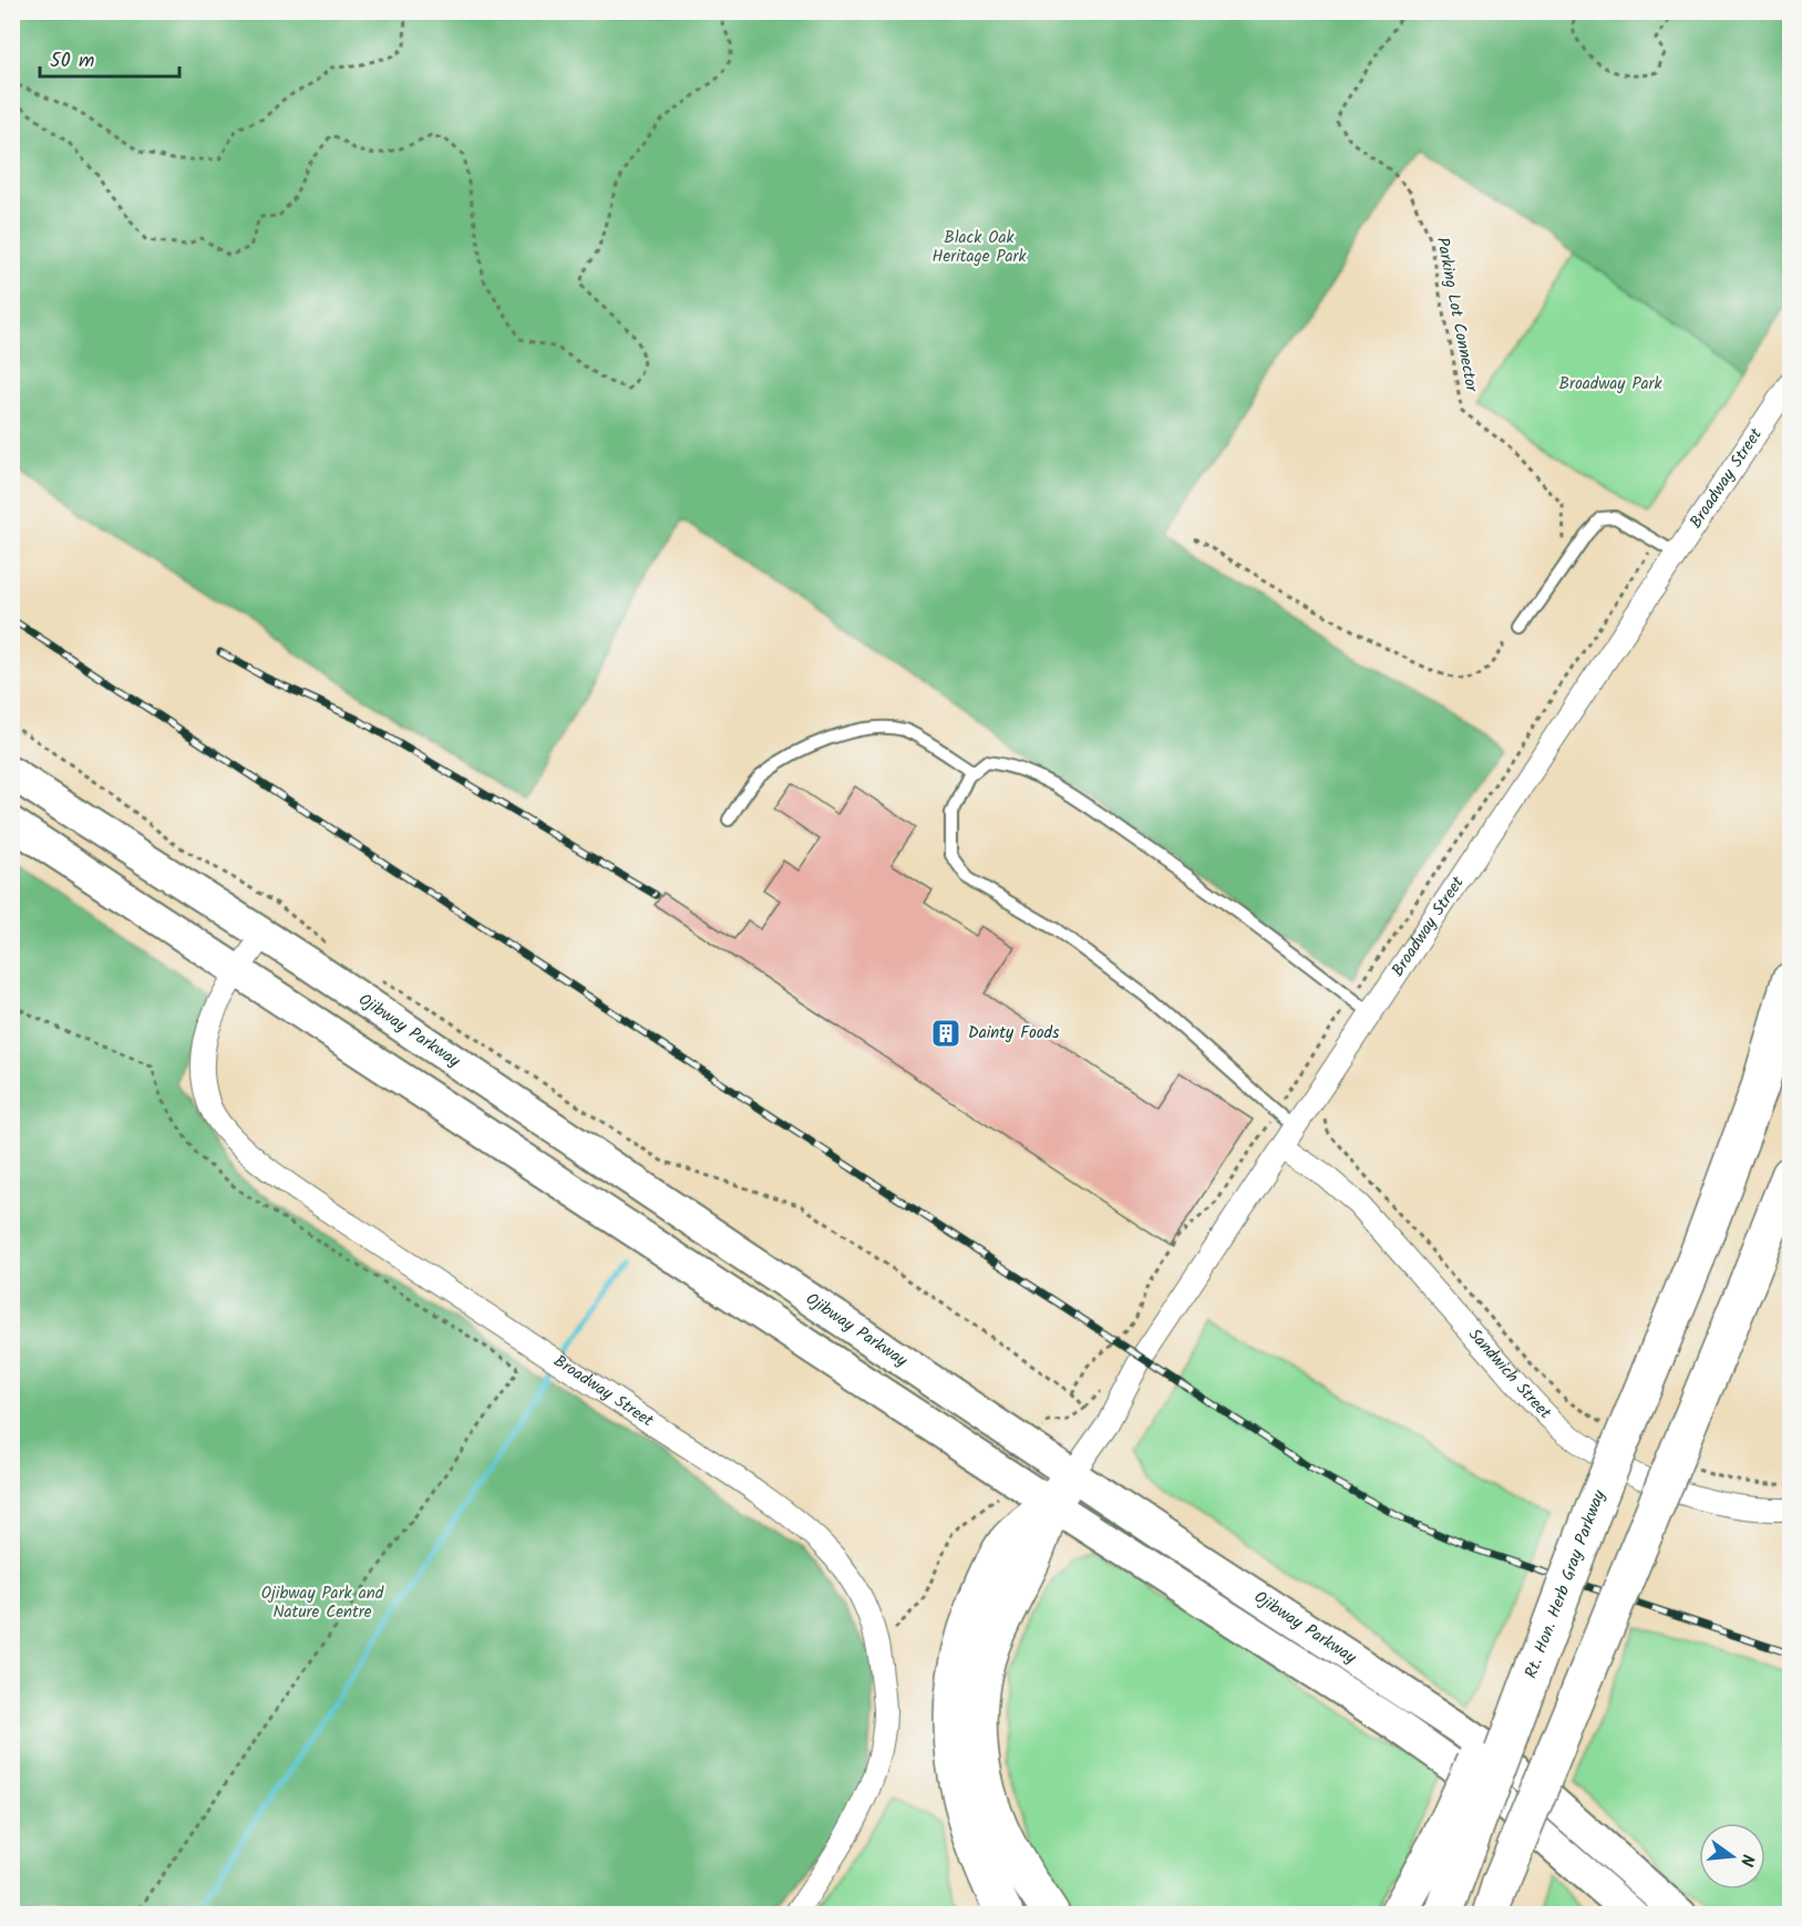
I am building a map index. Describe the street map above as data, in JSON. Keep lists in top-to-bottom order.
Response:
{
  "streets": {
    "highway": ["Rt. Hon. Herb Gray Parkway"],
    "main road": ["Ojibway Parkway"],
    "street": ["Broadway Street", "Sandwich Street"],
    "path": ["Parking Lot Connector"]
  },
  "crossings": [
    ["Broadway Street", "Ojibway Parkway"],
    ["Broadway Street", "Sandwich Street"]
  ],
  "parks": ["Black Oak Heritage Park", "Broadway Park", "Ojibway Park and Nature Centre"],
  "places": {
    "building": ["Dainty Foods"]
  },
  "scale_bar": "50 m",
  "north": "right"
}
